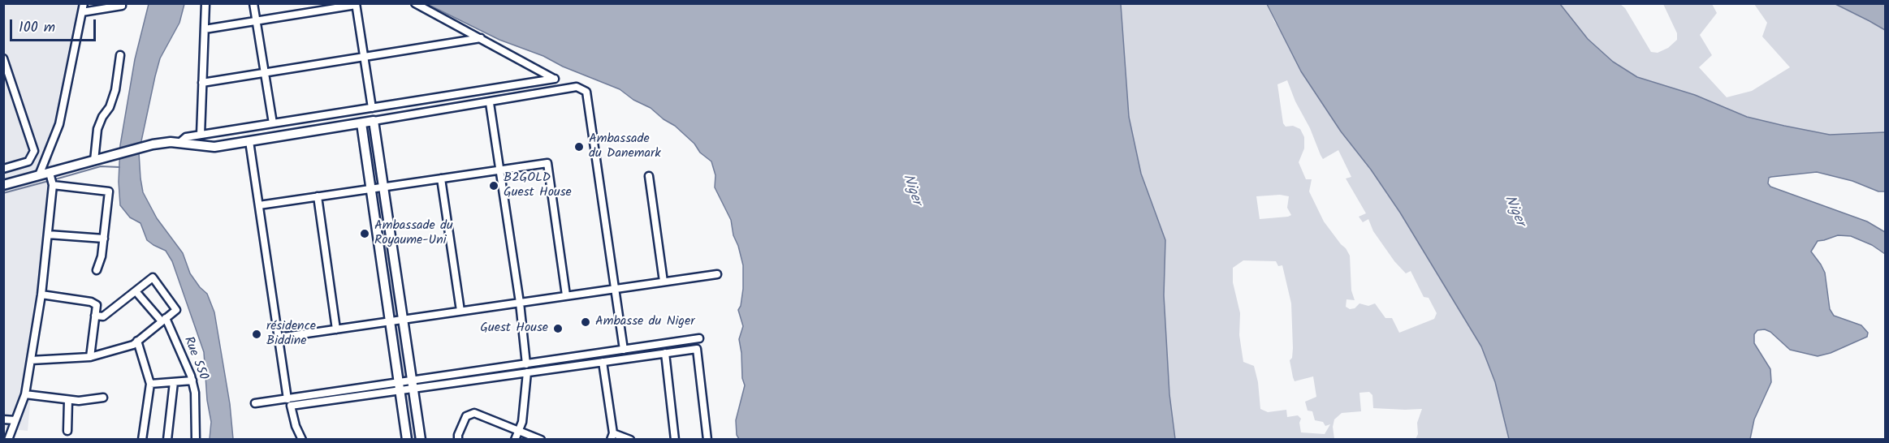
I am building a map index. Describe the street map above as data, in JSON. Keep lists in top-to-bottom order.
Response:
{
  "streets": {
    "street": ["Rue 550"]
  },
  "water": ["Niger"],
  "places": [
    "Ambassade du Danemark",
    "B2GOLD Guest House",
    "Ambassade du Royaume-Uni",
    "Ambasse du Niger",
    "Guest House",
    "résidence Biddine"
  ],
  "scale_bar": "100 m"
}
